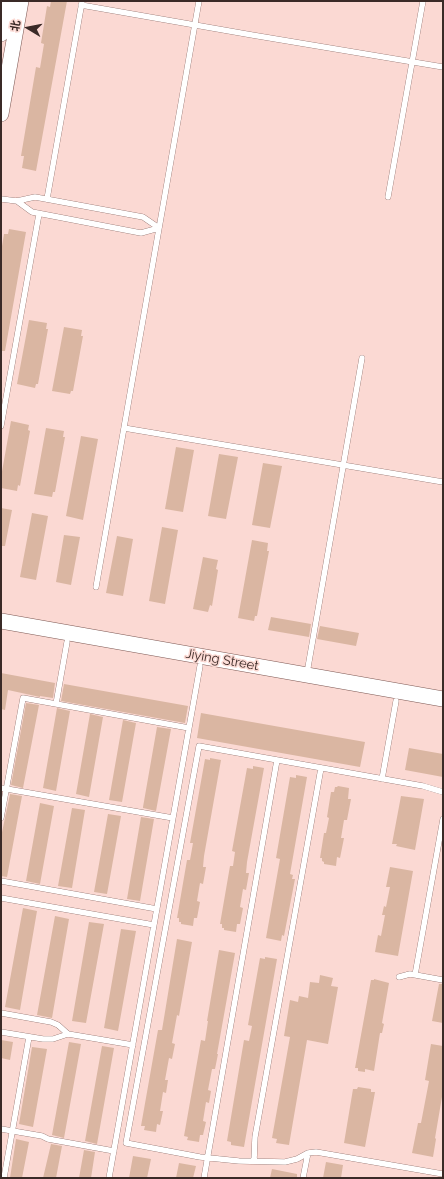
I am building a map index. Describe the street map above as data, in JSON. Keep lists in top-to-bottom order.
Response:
{
  "streets": {
    "main road": ["Jiying Street"]
  },
  "north": "left"
}
